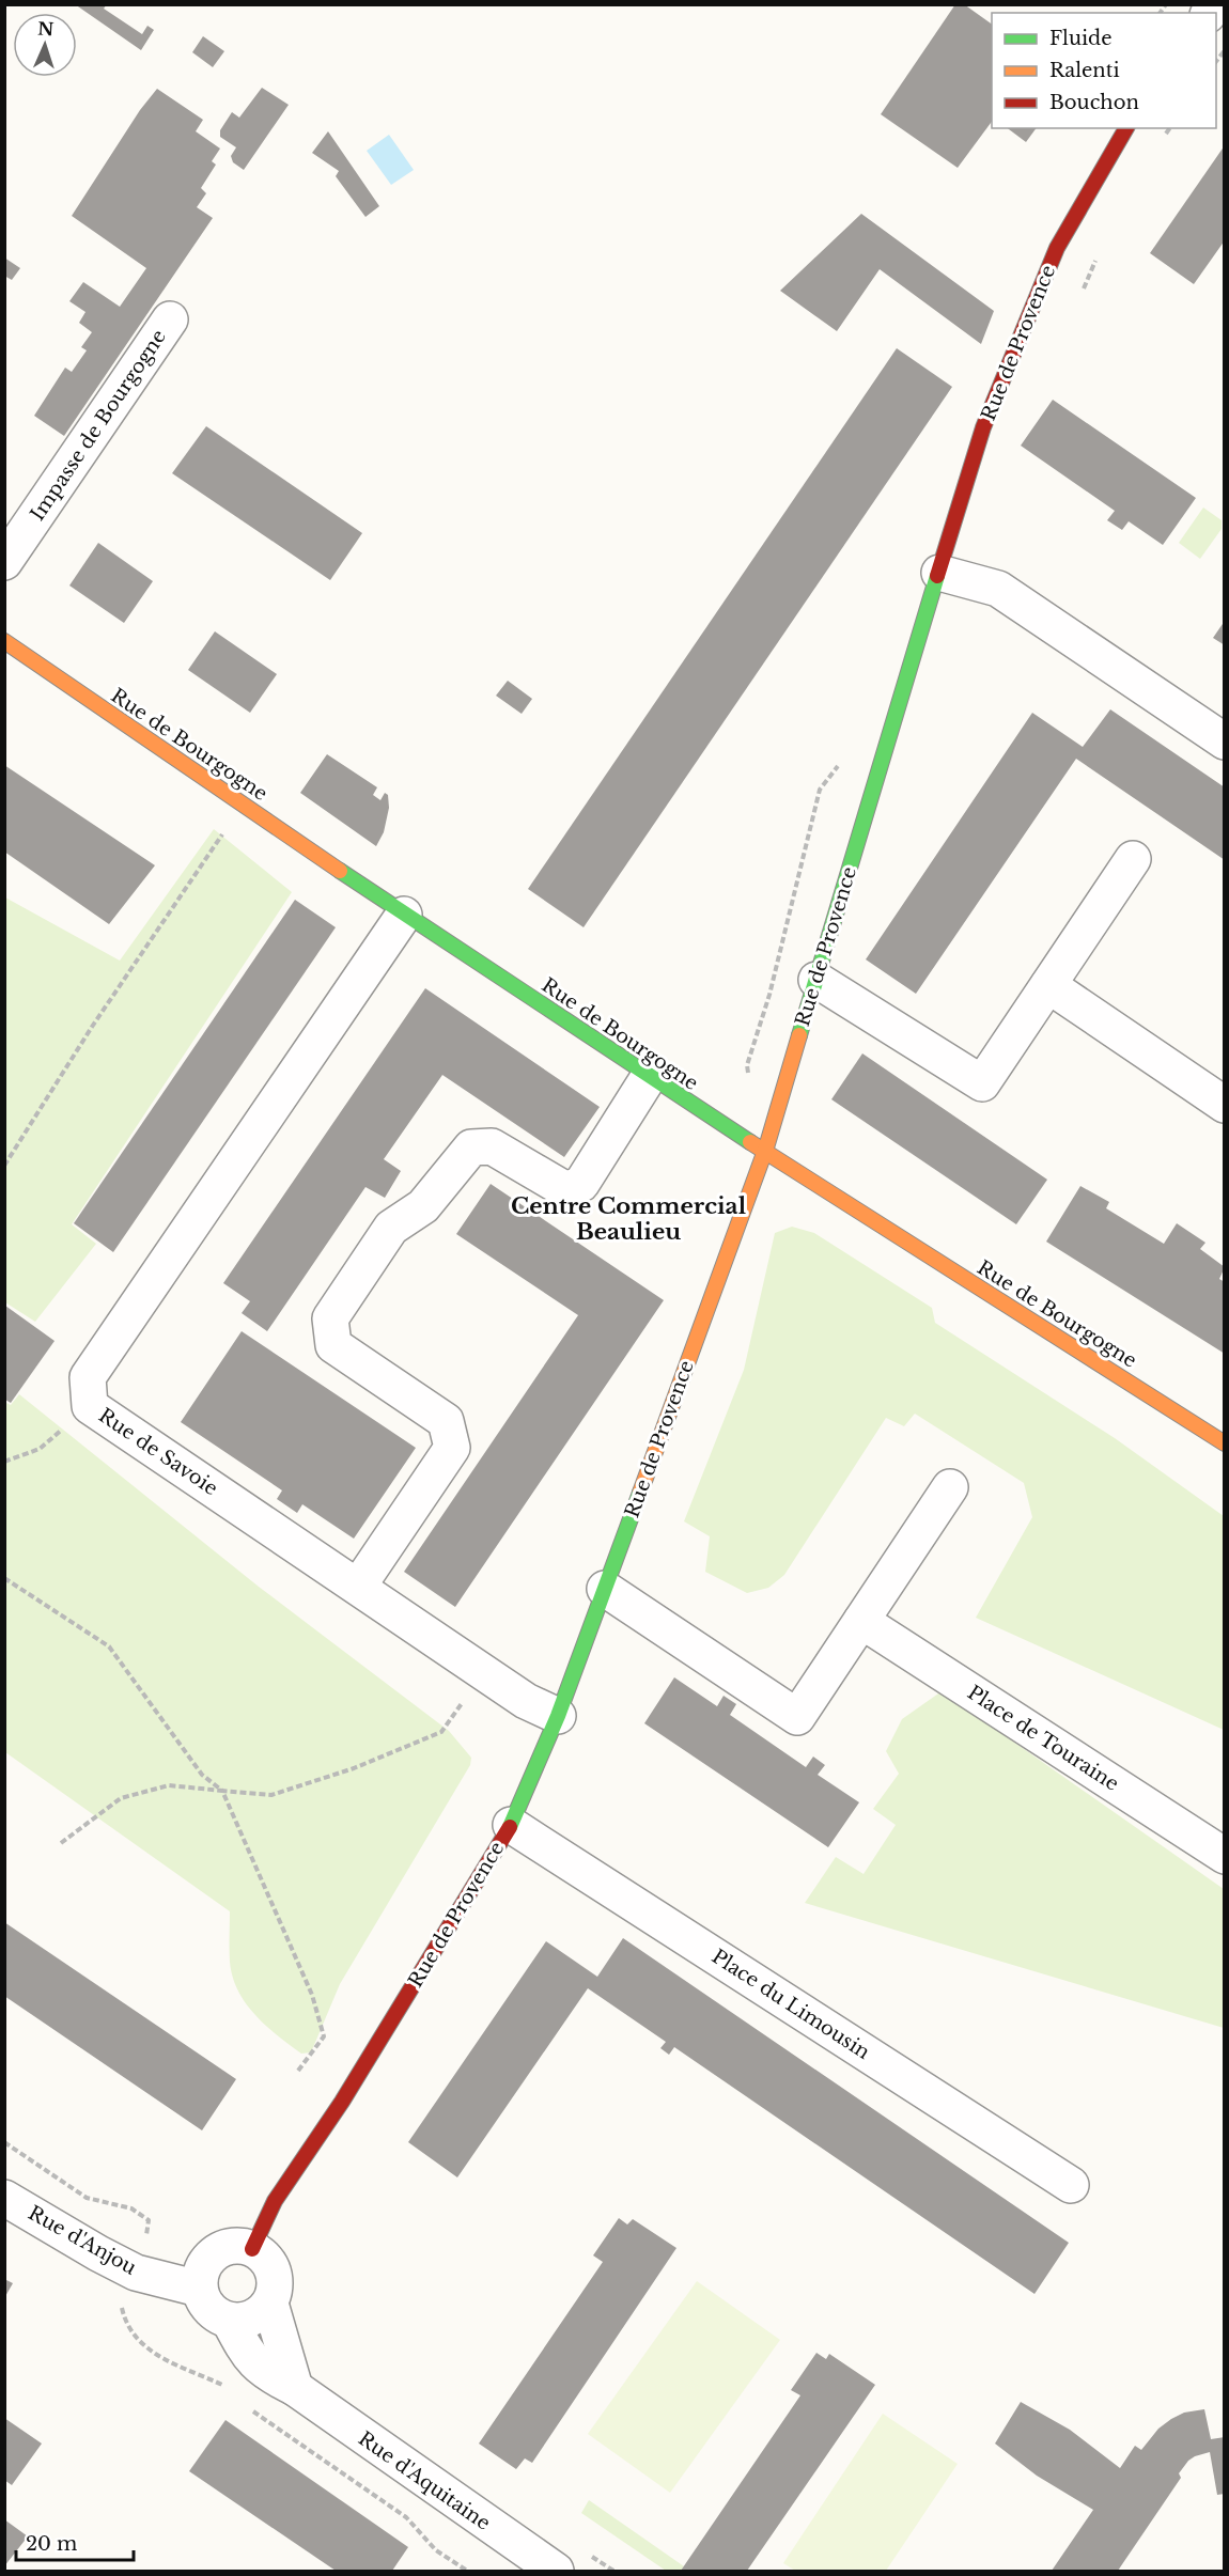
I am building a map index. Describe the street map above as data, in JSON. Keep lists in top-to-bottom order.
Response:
{
  "streets": {
    "street": [
      "Rue de Provence",
      "Impasse de Bourgogne",
      "Rue de Bourgogne",
      "Rue de Savoie",
      "Place de Touraine",
      "Place du Limousin",
      "Rue d'Anjou",
      "Rue d'Aquitaine"
    ]
  },
  "crossings": [
    ["Rue de Provence", "Rue de Bourgogne"],
    ["Rue de Provence", "Rue de Savoie"],
    ["Rue de Provence", "Place du Limousin"],
    ["Rue de Provence", "Rue d'Anjou"],
    ["Rue de Provence", "Rue d'Aquitaine"],
    ["Rue de Bourgogne", "Rue de Savoie"],
    ["Rue d'Anjou", "Rue d'Aquitaine"]
  ],
  "districts": ["Centre Commercial Beaulieu"],
  "legend": ["Fluide", "Ralenti", "Bouchon"],
  "scale_bar": "20 m",
  "north": "top"
}
